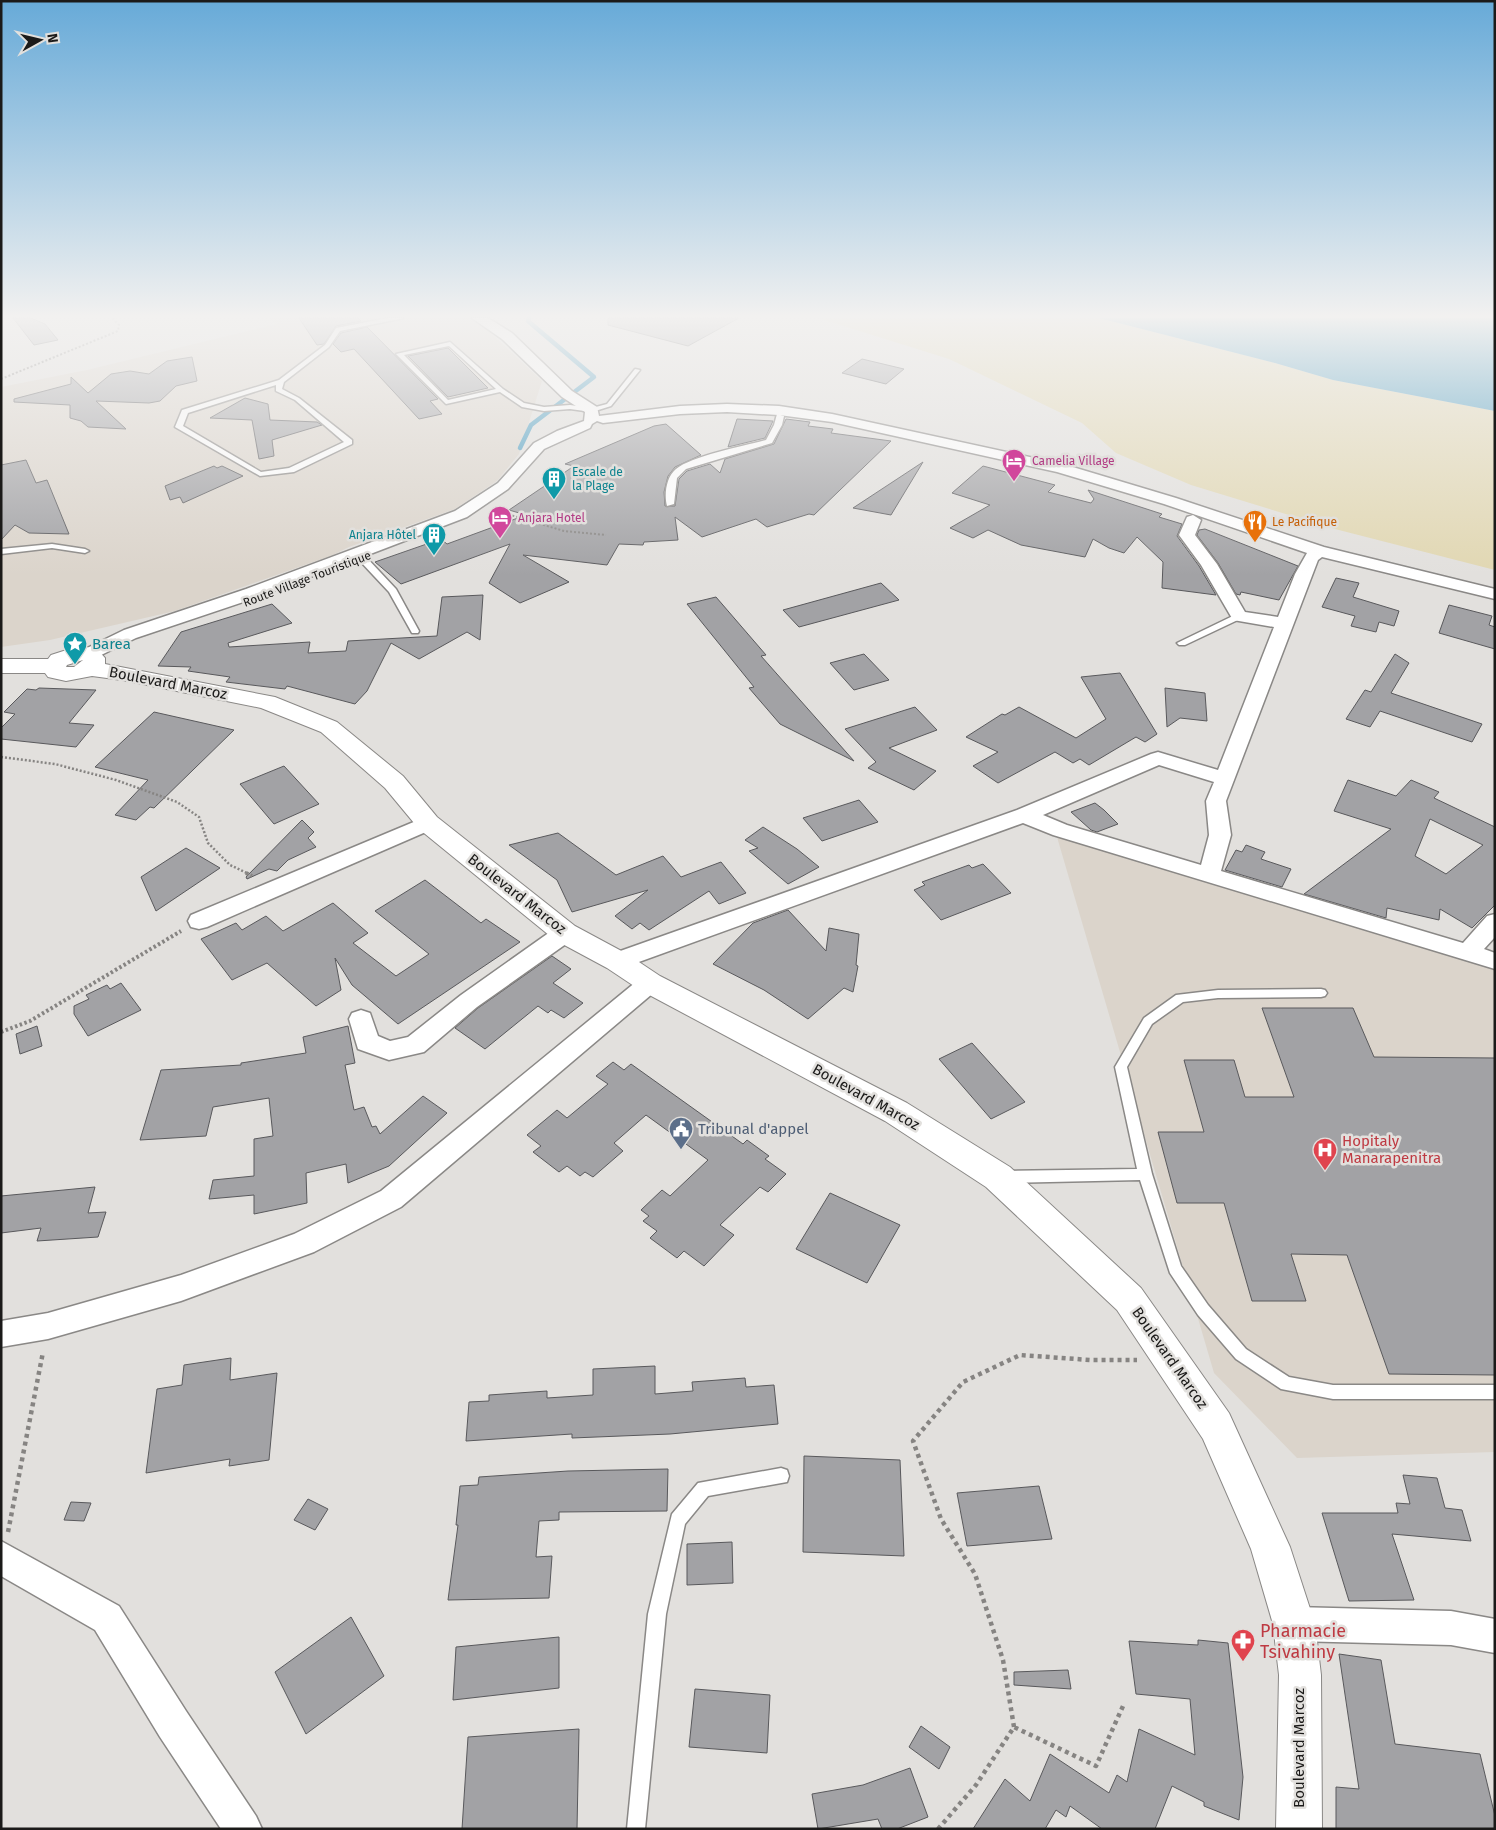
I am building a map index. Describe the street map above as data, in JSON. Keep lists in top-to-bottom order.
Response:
{
  "streets": {
    "main road": ["Boulevard Marcoz"],
    "street": ["Route Village Touristique"]
  },
  "crossings": [
    ["Route Village Touristique", "Boulevard Marcoz"]
  ],
  "places": {
    "hotel": ["Camelia Village", "Anjara Hotel"],
    "building": ["Escale de la Plage", "Anjara Hôtel"],
    "restaurant": ["Le Pacifique"],
    "place": ["Barea"],
    "public building": ["Tribunal d'appel"],
    "hospital": ["Hopitaly Manarapenitra"],
    "pharmacy": ["Pharmacie Tsivahiny"]
  },
  "north": "right"
}
